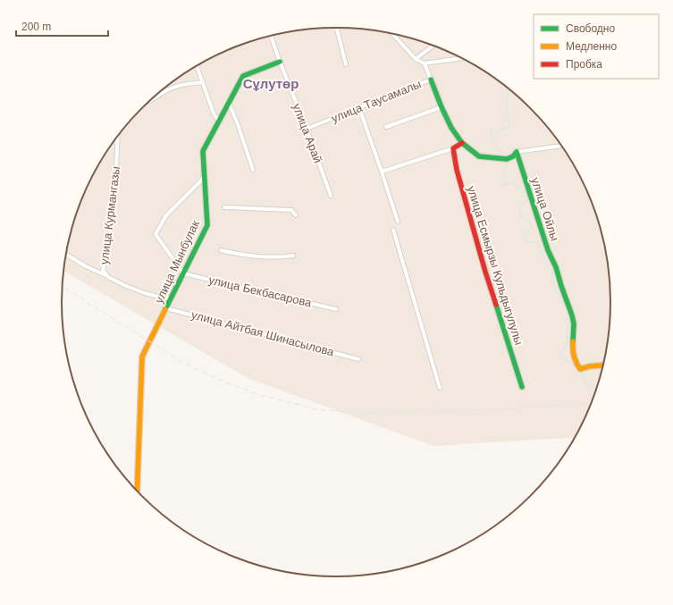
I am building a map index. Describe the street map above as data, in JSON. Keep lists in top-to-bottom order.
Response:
{
  "streets": {
    "street": [
      "улица Таусамалы",
      "улица Арай",
      "улица Ойлы",
      "улица Курмангазы",
      "улица Мынбулак",
      "улица Есмырзы Кульдыгулулы",
      "улица Бекбасарова",
      "улица Айтбая Шинасылова"
    ]
  },
  "crossings": [
    ["улица Таусамалы", "улица Арай"],
    ["улица Арай", "улица Мынбулак"],
    ["улица Курмангазы", "улица Мынбулак"],
    ["улица Мынбулак", "улица Бекбасарова"],
    ["улица Мынбулак", "улица Айтбая Шинасылова"]
  ],
  "districts": ["Сұлутөр"],
  "legend": ["Свободно", "Медленно", "Пробка"],
  "scale_bar": "200 m"
}
